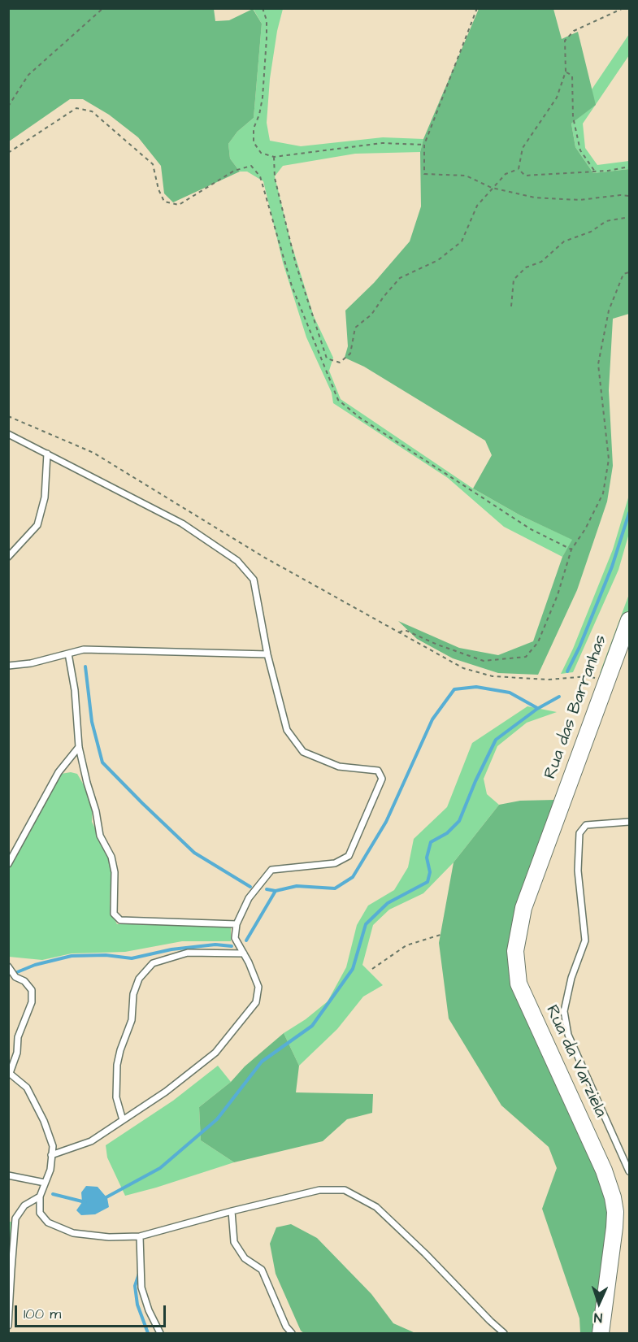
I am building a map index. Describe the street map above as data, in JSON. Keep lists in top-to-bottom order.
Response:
{
  "streets": {
    "main road": ["Rua das Barranhas", "Rua da Varziela"]
  },
  "crossings": [
    ["Rua das Barranhas", "Rua da Varziela"]
  ],
  "scale_bar": "100 m",
  "north": "bottom"
}
